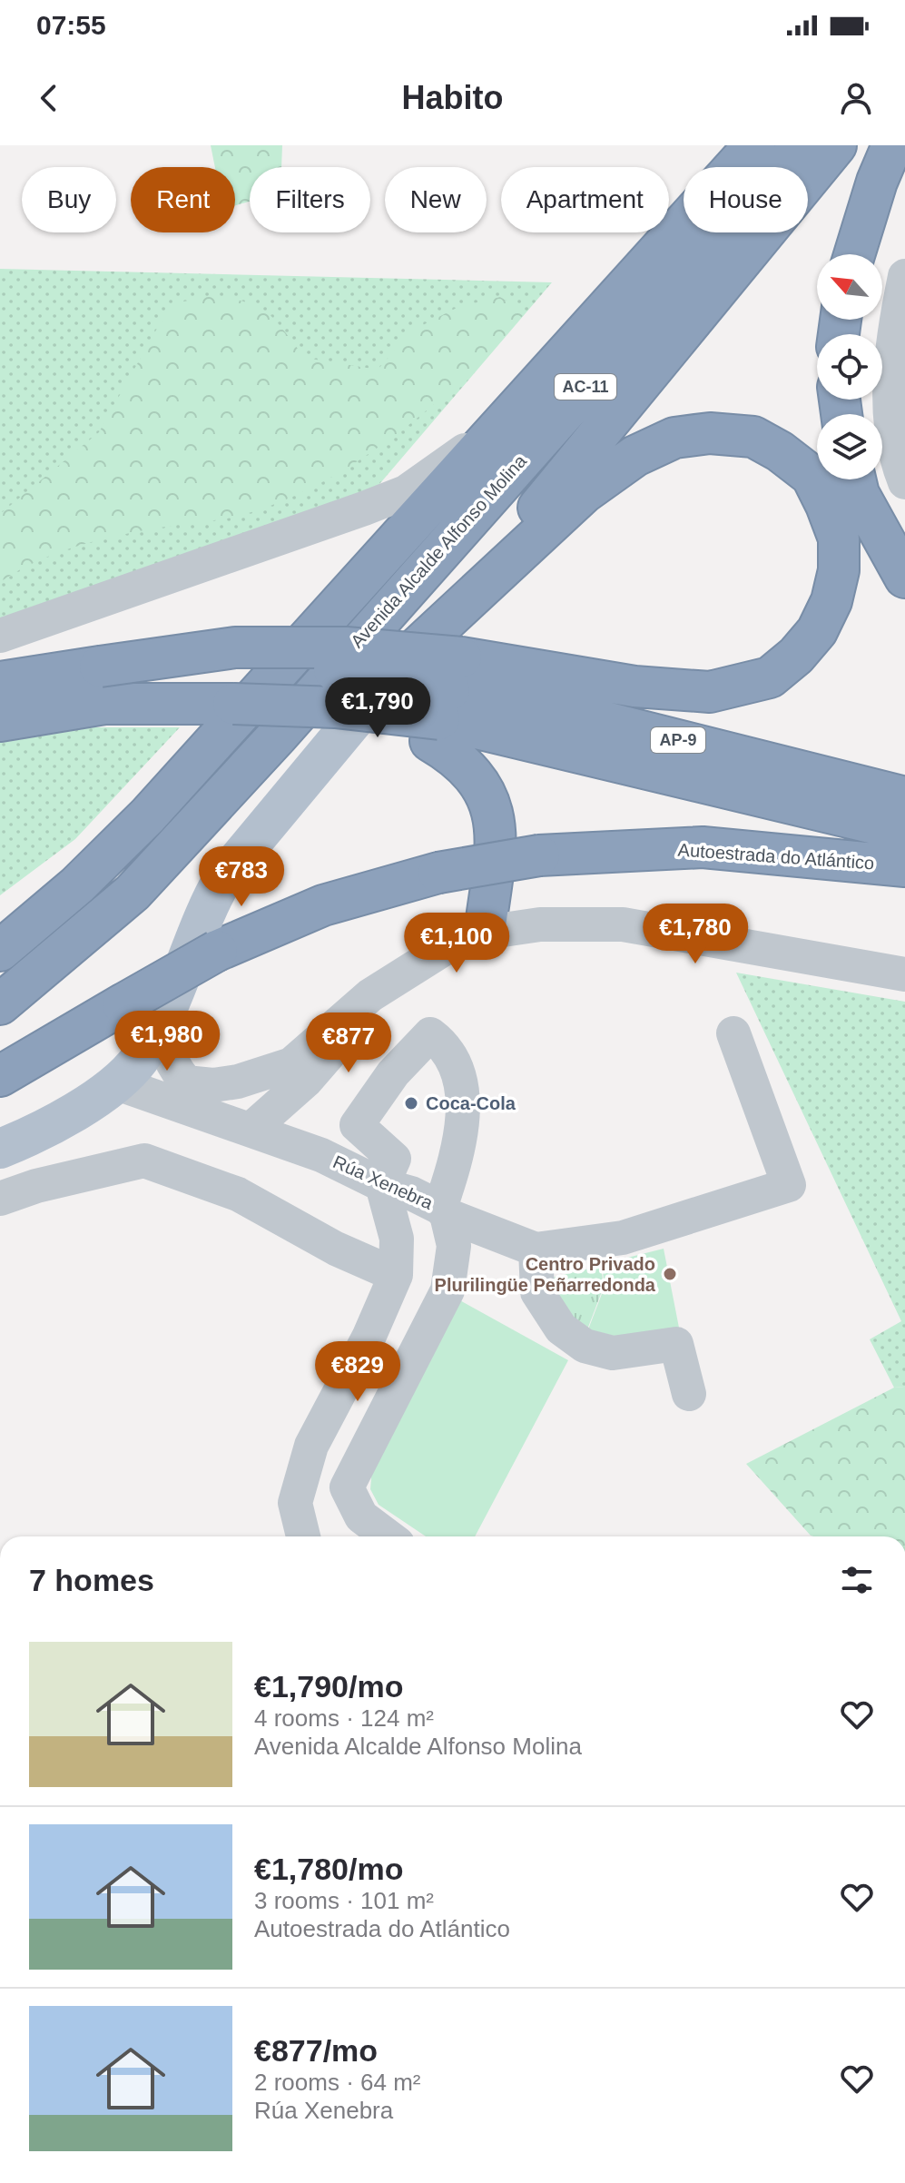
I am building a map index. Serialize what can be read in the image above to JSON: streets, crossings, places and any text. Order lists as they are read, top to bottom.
{
  "streets": {
    "highway": [
      "AC-11",
      "Avenida Alcalde Alfonso Molina",
      "AP-9",
      "Autoestrada do Atlántico"
    ],
    "street": ["Rúa Xenebra"]
  },
  "places": ["Coca-Cola", "Centro Privado Plurilingüe Peñarredonda"],
  "north": "top left",
  "page": {
    "status": "07:55",
    "header": "Habito",
    "chip": [
      "Buy",
      "Rent",
      "Filters",
      "New",
      "Apartment",
      "House"
    ],
    "price": [
      "€1,790",
      "€783",
      "€1,780",
      "€1,100",
      "€1,980",
      "€877",
      "€829"
    ],
    "heading": "7 homes",
    "list": [
      {
        "name": "€1,790/mo",
        "note": "4 rooms · 124 m² · Avenida Alcalde Alfonso Molina"
      },
      {
        "name": "€1,780/mo",
        "note": "3 rooms · 101 m² · Autoestrada do Atlántico"
      },
      {
        "name": "€877/mo",
        "note": "2 rooms · 64 m² · Rúa Xenebra"
      }
    ]
  }
}
